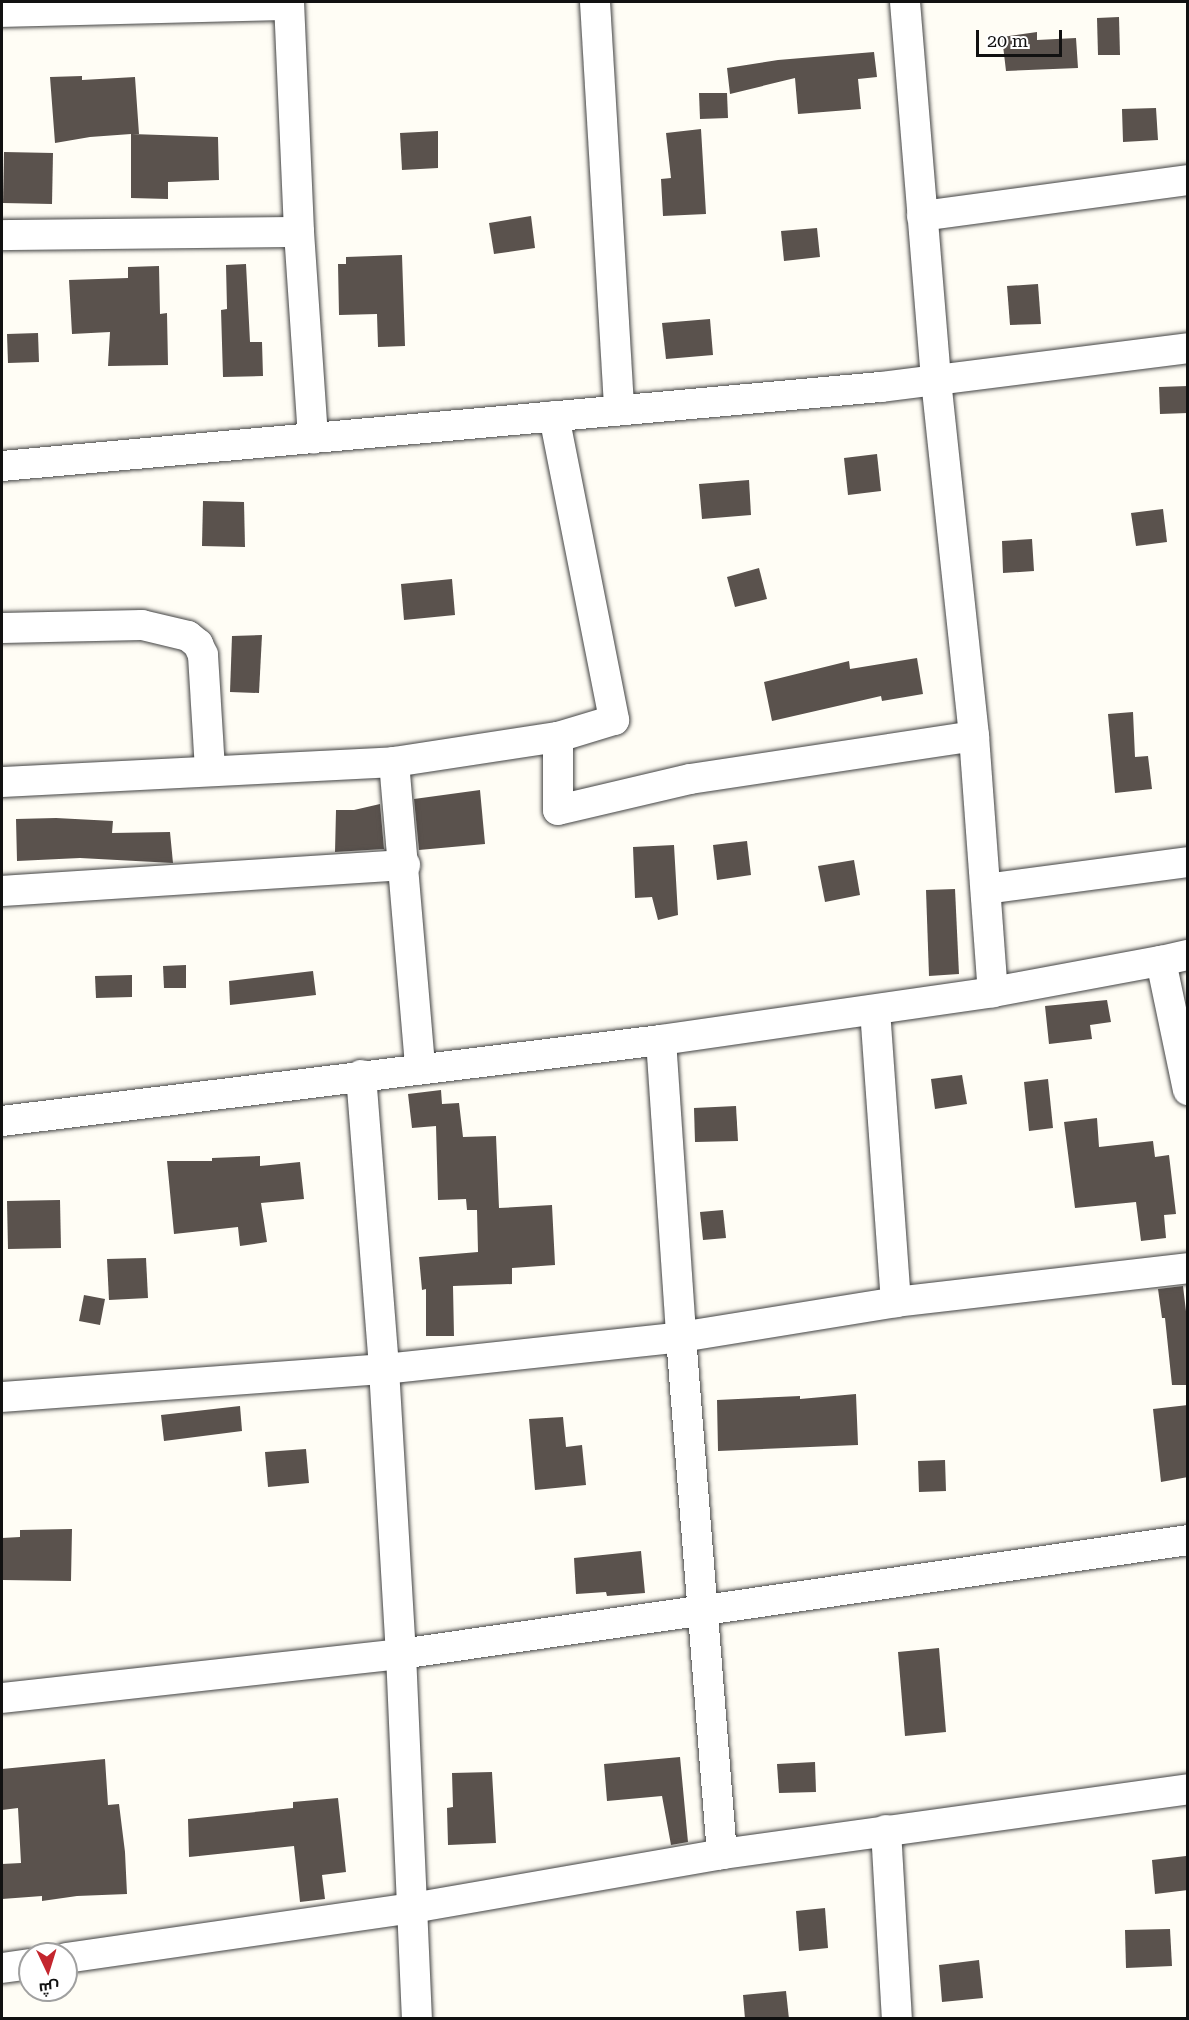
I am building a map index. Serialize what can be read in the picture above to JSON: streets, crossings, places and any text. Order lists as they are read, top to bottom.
{
  "scale_bar": "20 m",
  "north": "bottom"
}
